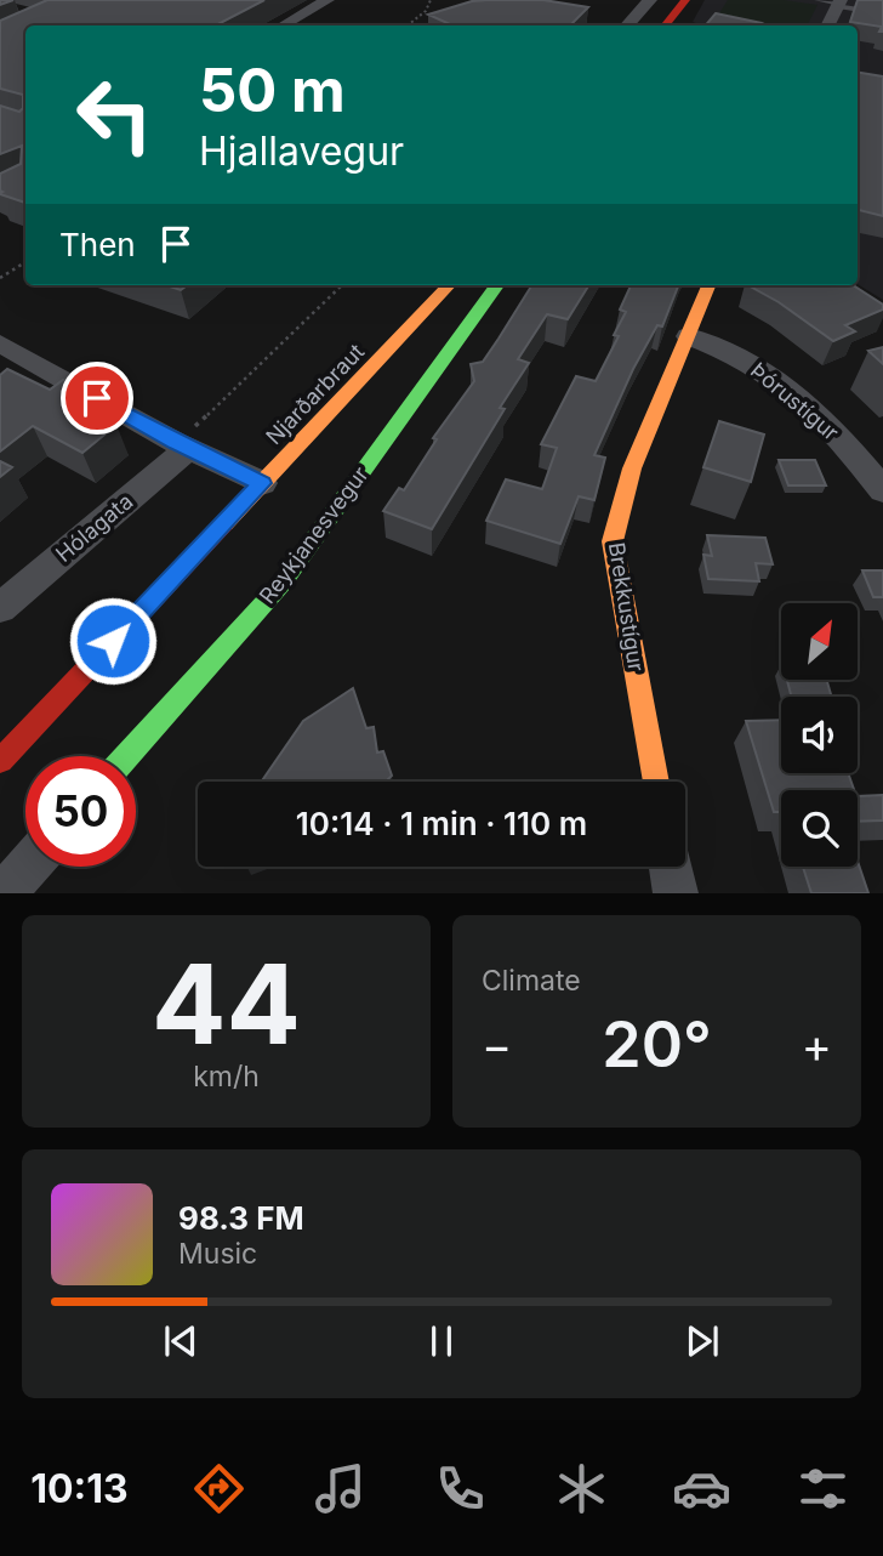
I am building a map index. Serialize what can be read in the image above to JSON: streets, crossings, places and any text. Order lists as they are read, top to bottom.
{
  "streets": {
    "street": [
      "Njarðarbraut",
      "Þórustígur",
      "Hólagata",
      "Reykjanesvegur",
      "Brekkustígur"
    ]
  },
  "crossings": [
    ["Þórustígur", "Brekkustígur"]
  ],
  "north": "top right",
  "page": {
    "turn": ["50 m", "Hjallavegur"],
    "then": "Then",
    "limit": "50",
    "trip": "10:14 · 1 min · 110 m",
    "tile": [
      ["44", "km/h"],
      "Climate"
    ],
    "heat": ["−", "20°", "+"],
    "song": ["98.3 FM", "Music"],
    "tabs": "10:13"
  }
}
